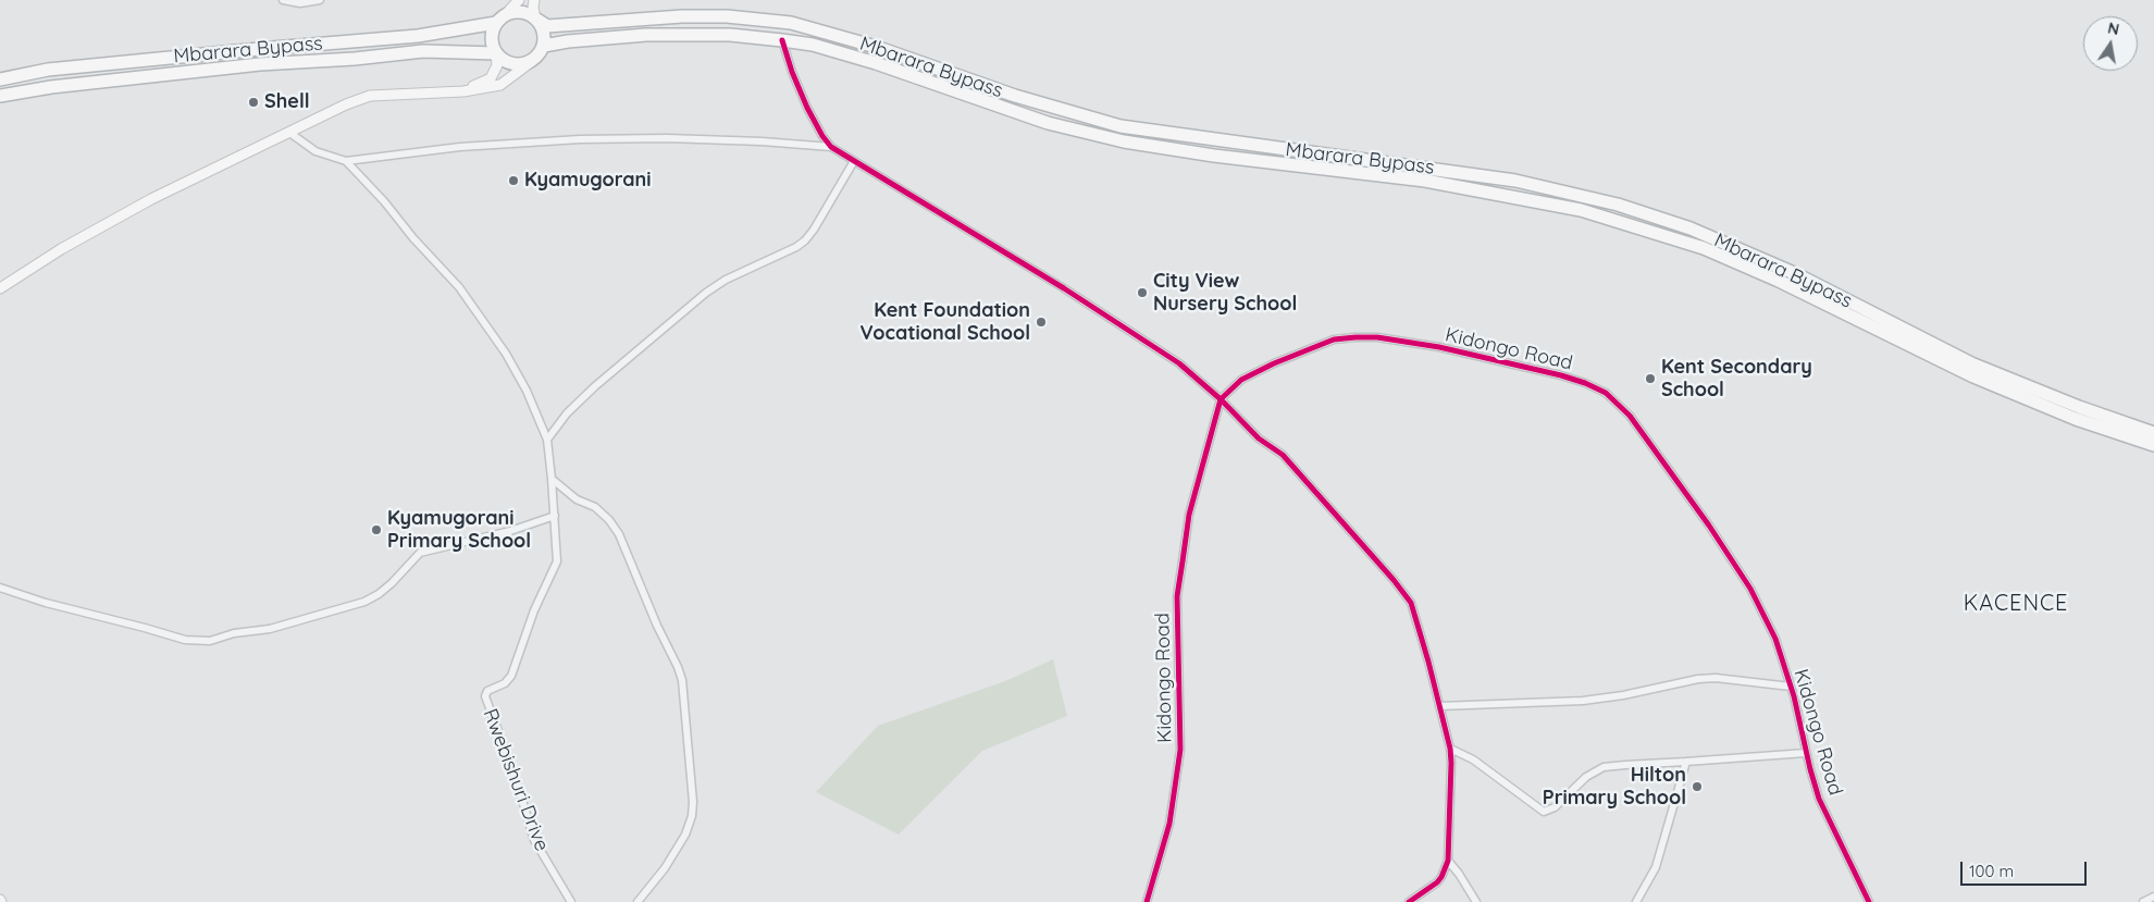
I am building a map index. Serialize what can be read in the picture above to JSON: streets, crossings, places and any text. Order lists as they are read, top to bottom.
{
  "streets": {
    "highway": ["Mbarara Bypass"],
    "street": ["Kidongo Road", "Rwebishuri Drive"]
  },
  "districts": ["KACENCE"],
  "places": [
    "Shell",
    "Kyamugorani",
    "City View Nursery School",
    "Kent Foundation Vocational School",
    "Kent Secondary School",
    "Kyamugorani Primary School",
    "Hilton Primary School"
  ],
  "scale_bar": "100 m",
  "north": "top"
}
